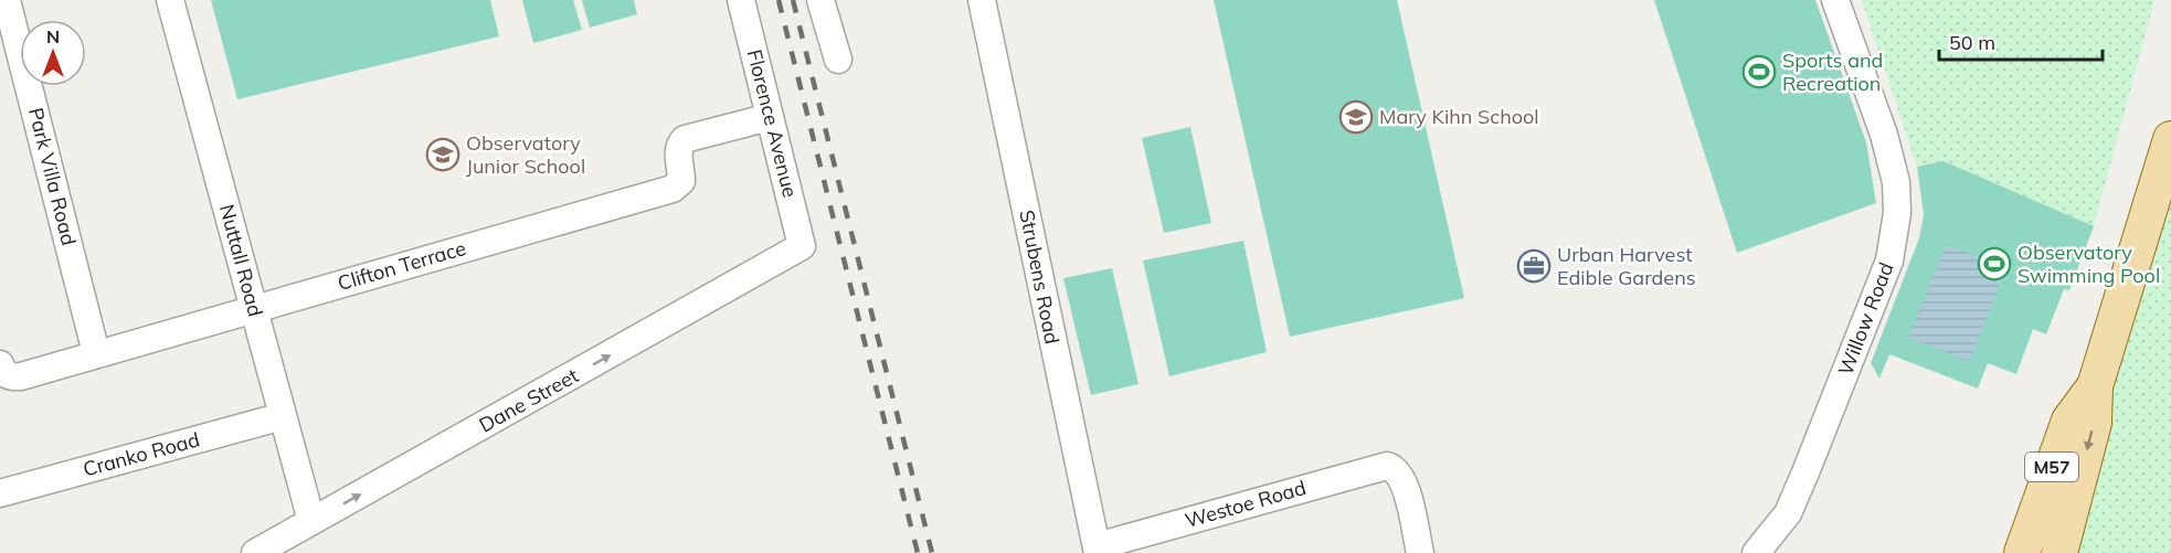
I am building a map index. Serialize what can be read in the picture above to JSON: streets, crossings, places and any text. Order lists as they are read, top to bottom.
{
  "streets": {
    "main road": ["M57"],
    "street": [
      "Florence Avenue",
      "Park Villa Road",
      "Nuttall Road",
      "Clifton Terrace",
      "Strubens Road",
      "Willow Road",
      "Dane Street",
      "Cranko Road",
      "Westoe Road"
    ]
  },
  "crossings": [
    ["Florence Avenue", "Clifton Terrace"],
    ["Florence Avenue", "Dane Street"],
    ["Park Villa Road", "Clifton Terrace"],
    ["Nuttall Road", "Clifton Terrace"],
    ["Nuttall Road", "Dane Street"],
    ["Nuttall Road", "Cranko Road"],
    ["Strubens Road", "Westoe Road"]
  ],
  "one_way": ["Dane Street"],
  "places": {
    "sports": ["Sports and Recreation", "Observatory Swimming Pool"],
    "school or university": ["Mary Kihn School", "Observatory Junior School"],
    "office": ["Urban Harvest Edible Gardens"]
  },
  "scale_bar": "50 m",
  "north": "top"
}
